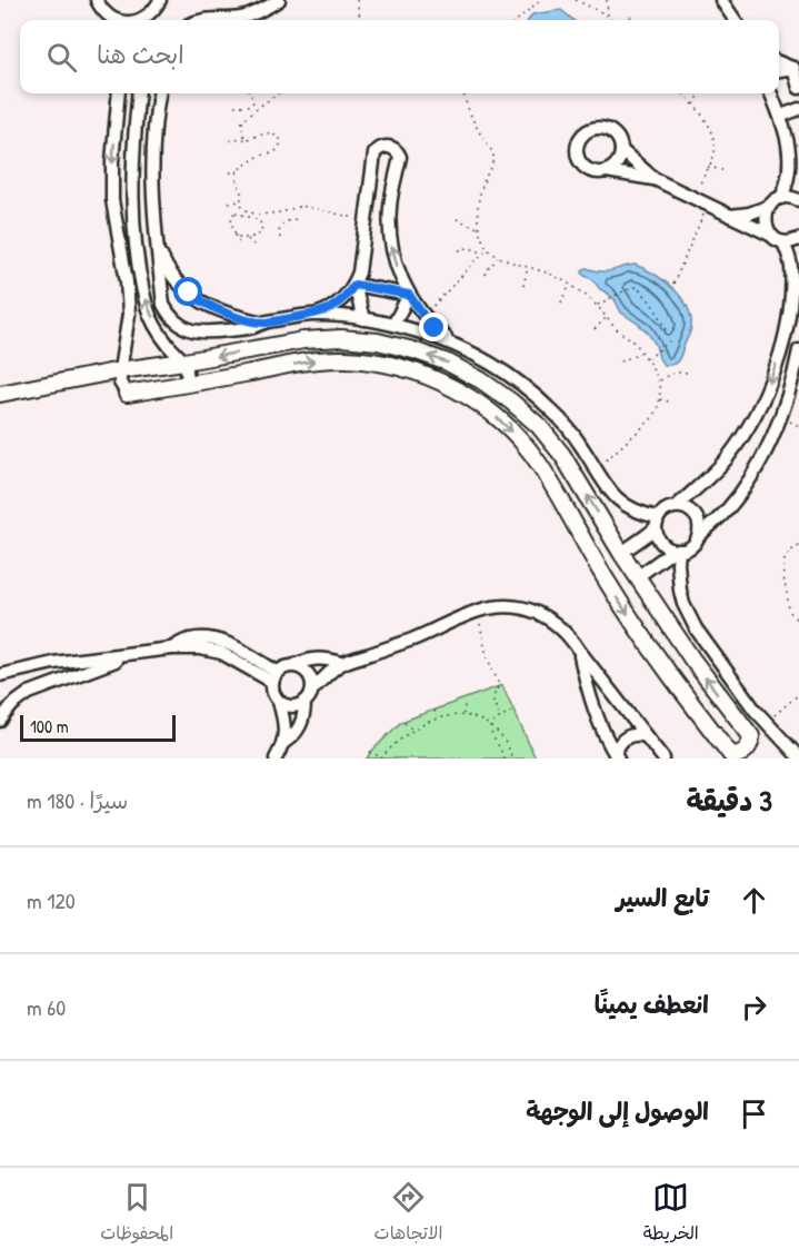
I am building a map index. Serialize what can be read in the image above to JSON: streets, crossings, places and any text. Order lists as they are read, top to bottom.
{
  "scale_bar": "100 m",
  "page": {
    "search": "ابحث هنا",
    "scale": "100 m",
    "heading": ["3 دقيقة", "سيرًا · 180 m"],
    "list": [
      ["تابع السير", "120 m"],
      ["انعطف يمينًا", "60 m"],
      "الوصول إلى الوجهة"
    ],
    "nav": ["الخريطة", "الاتجاهات", "المحفوظات"]
  }
}
